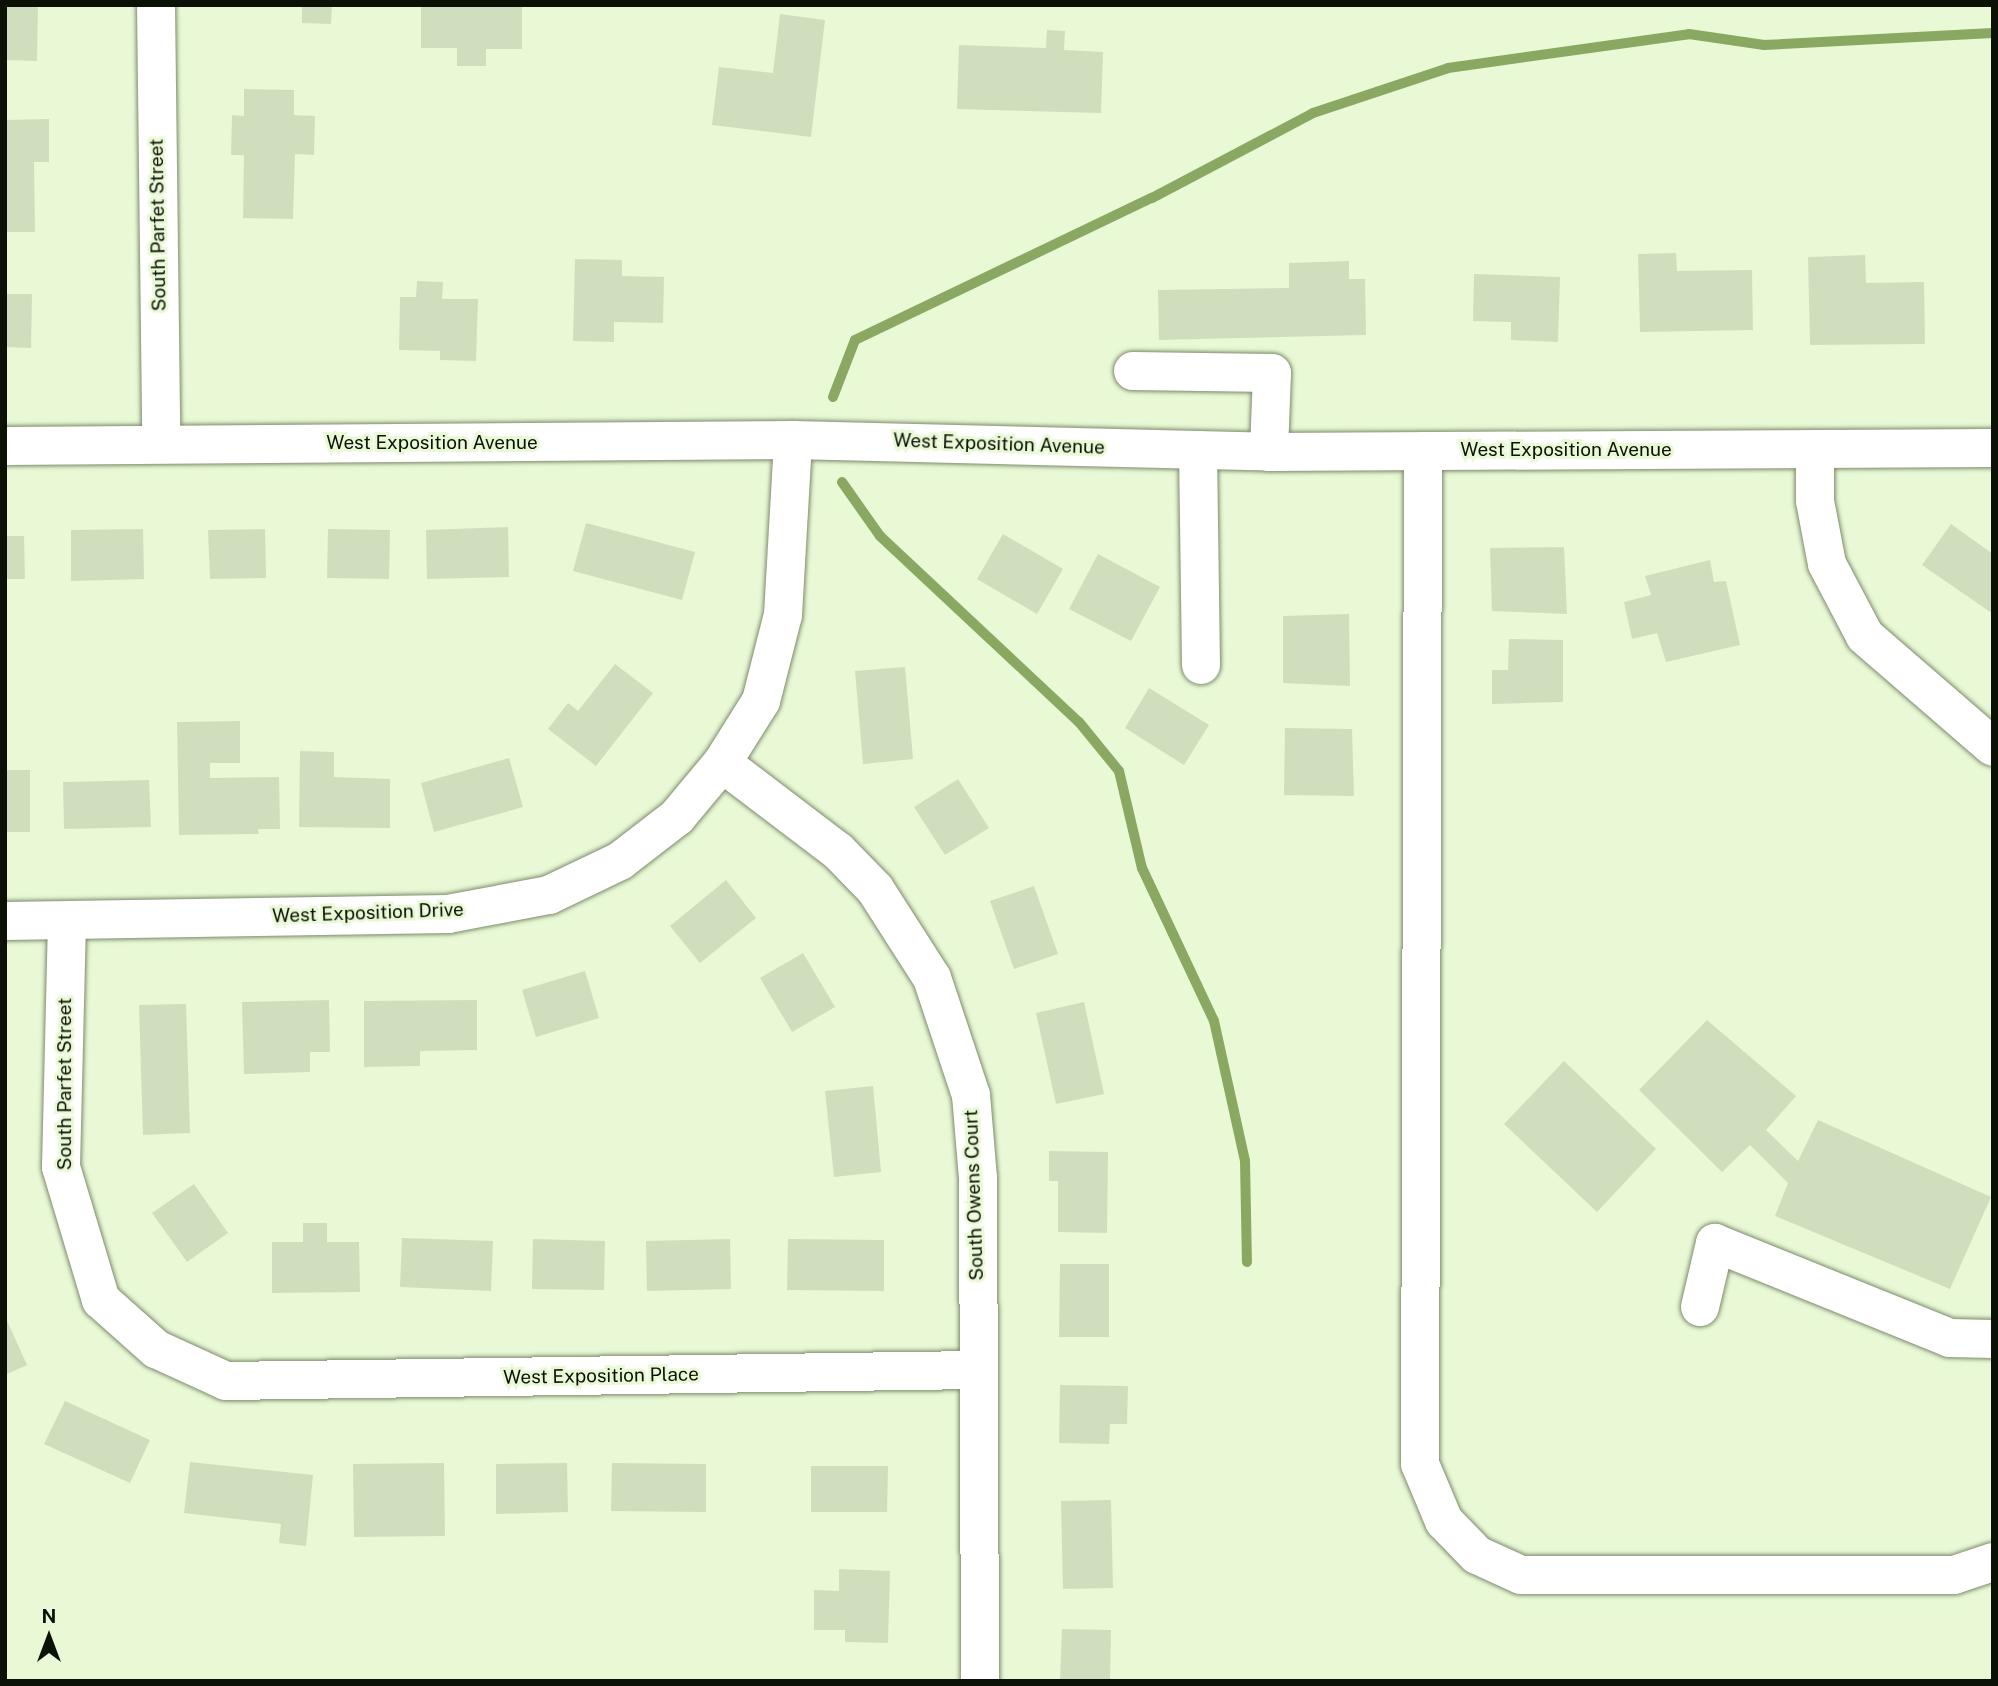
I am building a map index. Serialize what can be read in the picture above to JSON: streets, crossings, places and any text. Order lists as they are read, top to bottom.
{
  "streets": {
    "street": [
      "South Parfet Street",
      "West Exposition Avenue",
      "West Exposition Drive",
      "South Owens Court",
      "West Exposition Place"
    ]
  },
  "crossings": [
    ["South Parfet Street", "West Exposition Avenue"],
    ["South Parfet Street", "West Exposition Drive"],
    ["South Parfet Street", "West Exposition Place"],
    ["West Exposition Avenue", "West Exposition Drive"],
    ["West Exposition Drive", "South Owens Court"],
    ["South Owens Court", "West Exposition Place"]
  ],
  "north": "top"
}
